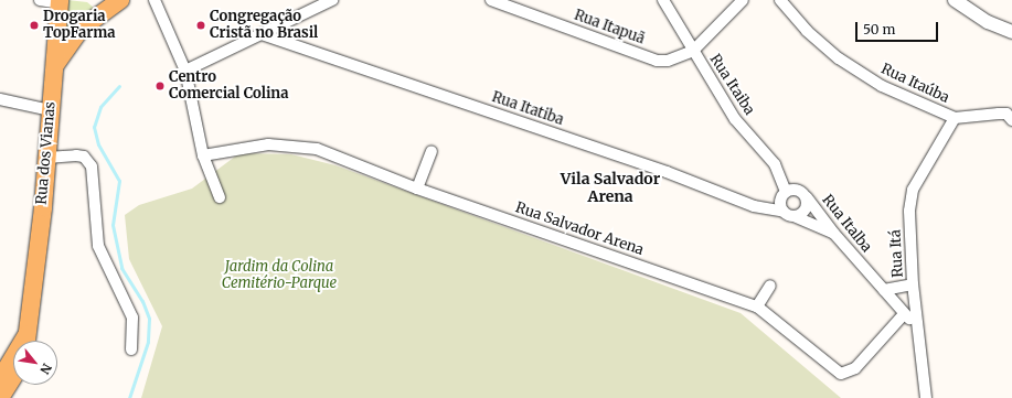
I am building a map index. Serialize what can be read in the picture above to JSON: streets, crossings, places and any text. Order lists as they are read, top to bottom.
{
  "streets": {
    "main road": ["Rua dos Vianas"],
    "street": [
      "Rua Itapuã",
      "Rua Itaúba",
      "Rua Itaiba",
      "Rua Itatiba",
      "Rua Italba",
      "Rua Salvador Arena",
      "Rua Itá"
    ]
  },
  "crossings": [
    ["Rua Itapuã", "Rua Itaiba"],
    ["Rua Itaúba", "Rua Itá"],
    ["Rua Itaiba", "Rua Italba"],
    ["Rua Itatiba", "Rua Italba"],
    ["Rua Italba", "Rua Salvador Arena"],
    ["Rua Italba", "Rua Itá"]
  ],
  "districts": ["Vila Salvador Arena"],
  "parks": ["Jardim da Colina Cemitério-Parque"],
  "places": ["Drogaria TopFarma", "Congregação Cristã no Brasil", "Centro Comercial Colina"],
  "scale_bar": "50 m",
  "north": "bottom right"
}
